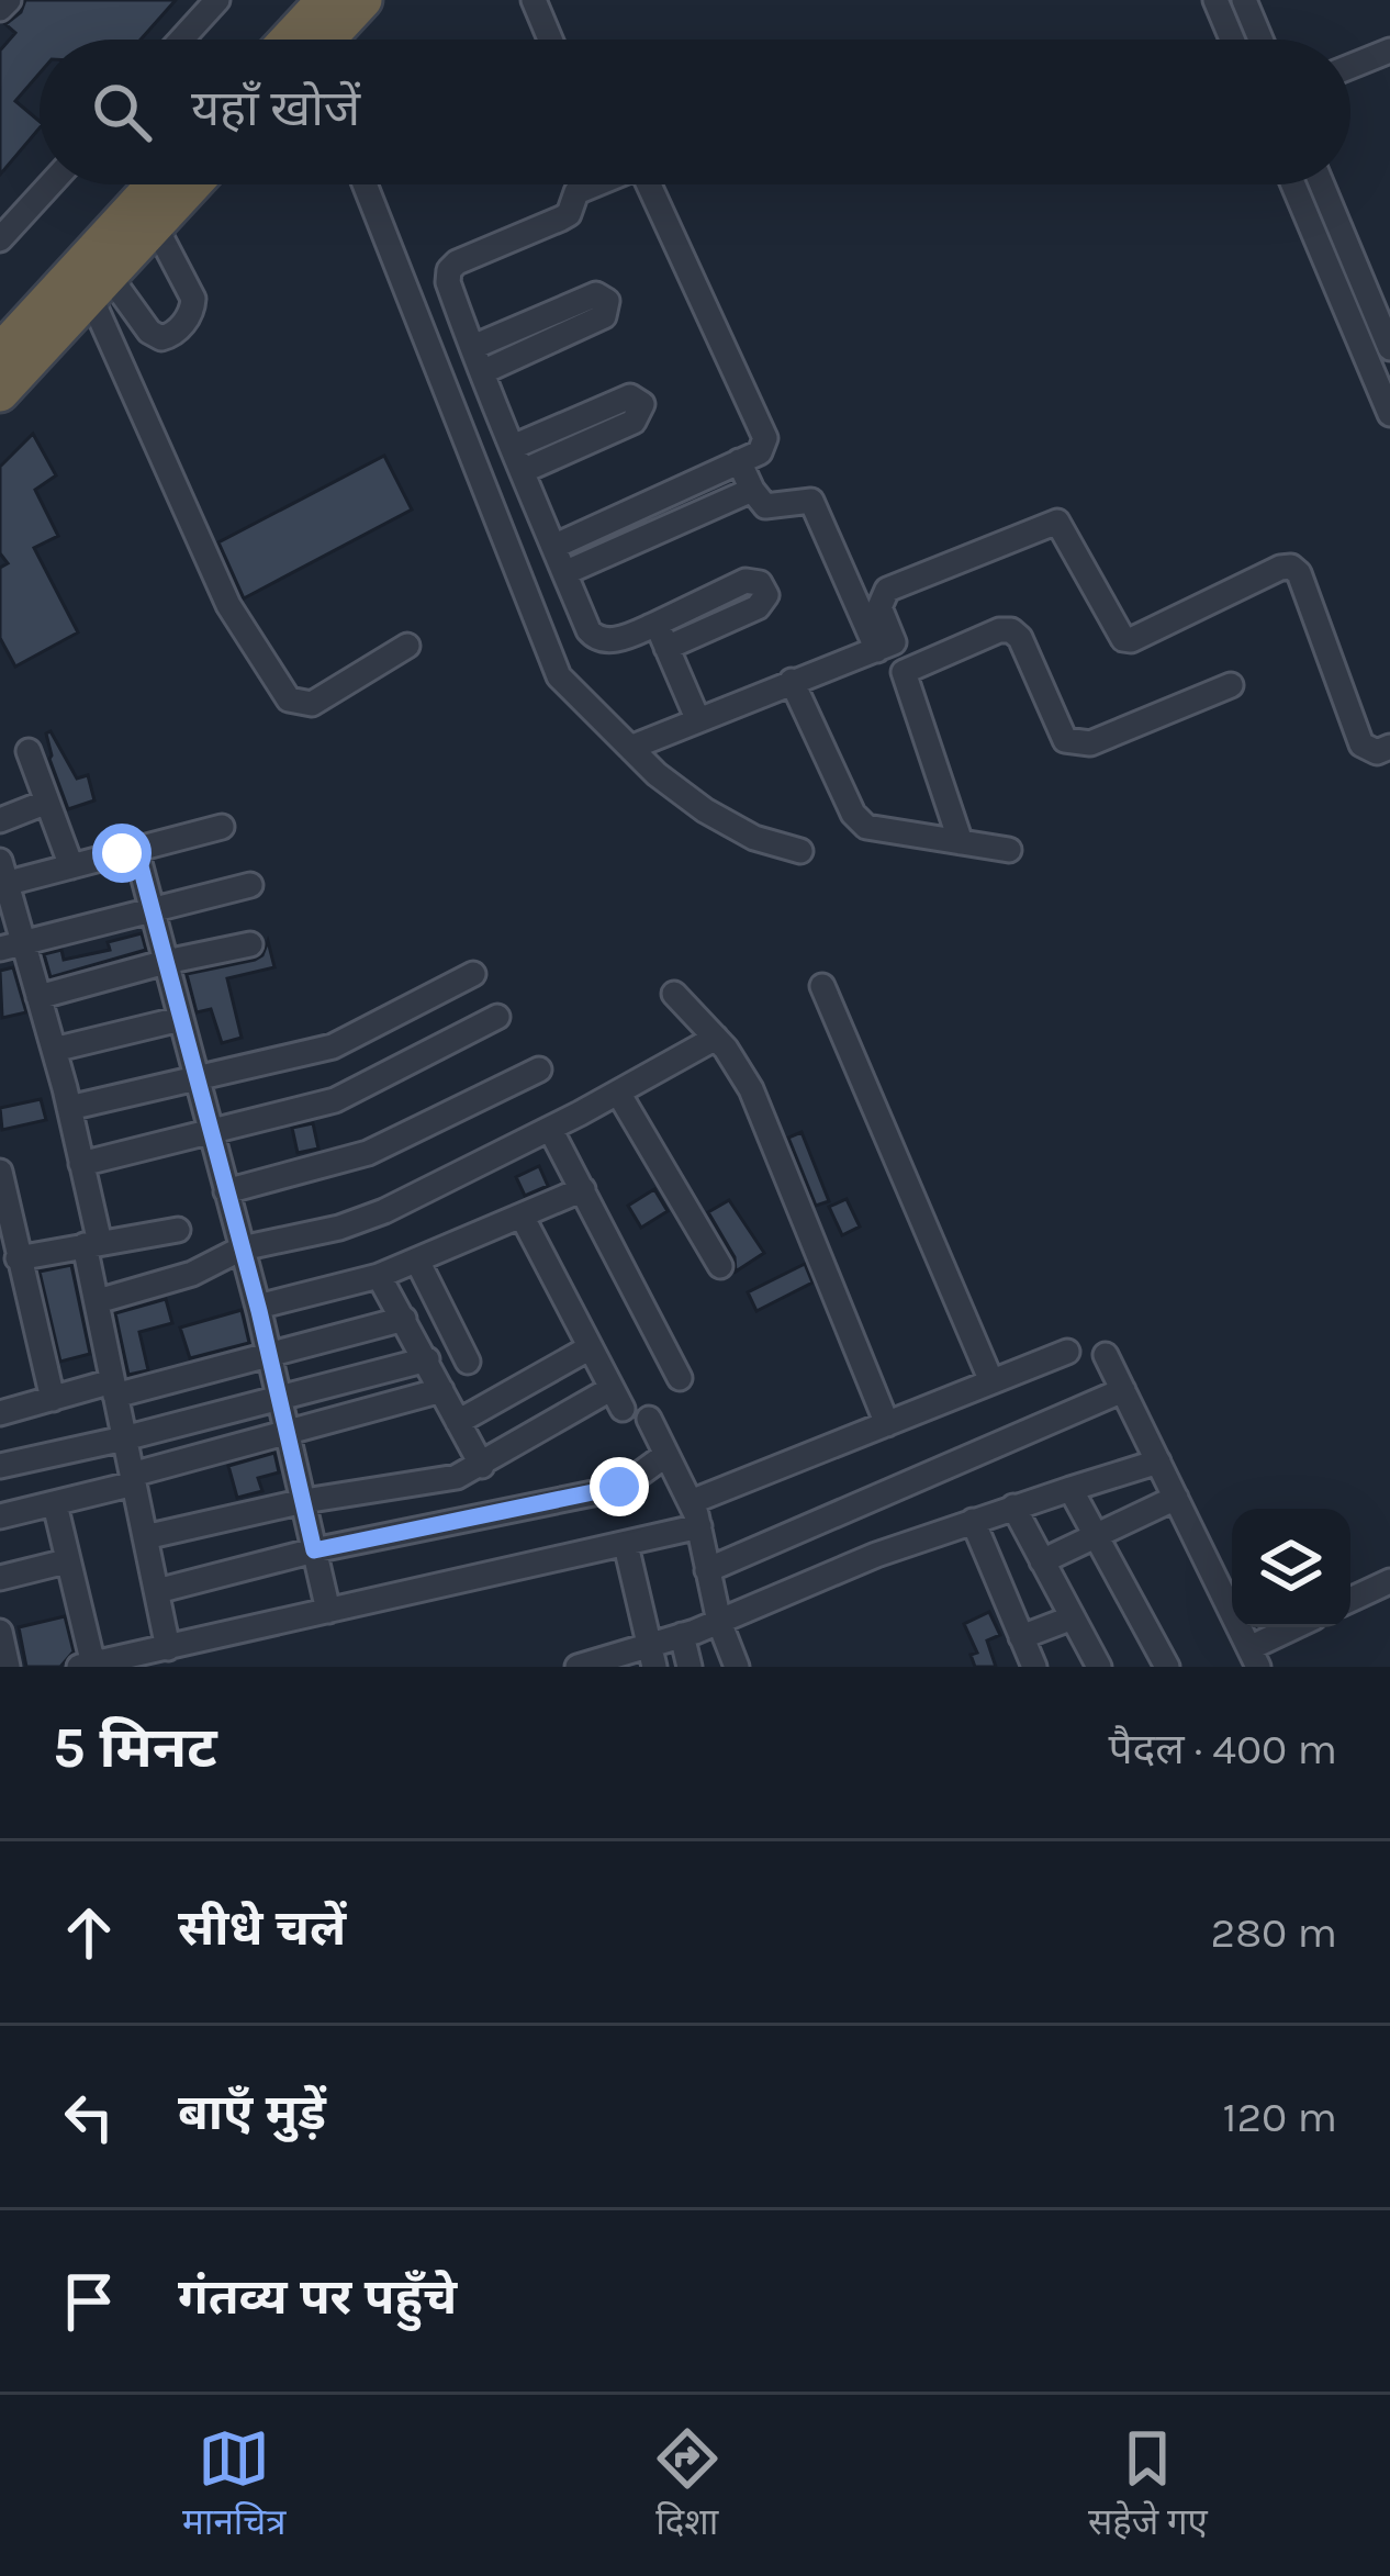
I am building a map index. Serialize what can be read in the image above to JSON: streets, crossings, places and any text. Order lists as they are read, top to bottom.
{
  "page": {
    "search": "यहाँ खोजें",
    "heading": ["5 मिनट", "पैदल · 400 m"],
    "list": [
      ["सीधे चलें", "280 m"],
      ["बाएँ मुड़ें", "120 m"],
      "गंतव्य पर पहुँचे"
    ],
    "nav": ["मानचित्र", "दिशा", "सहेजे गए"]
  }
}
